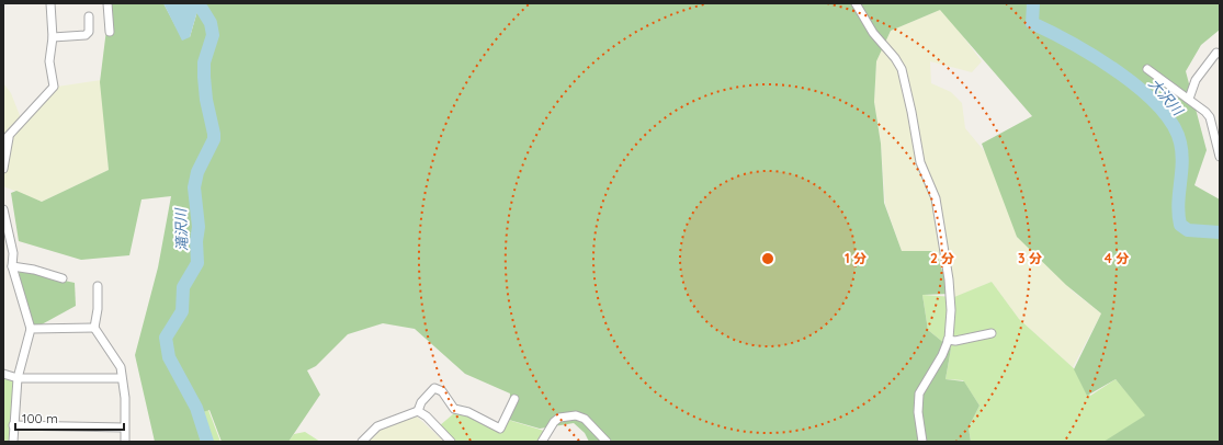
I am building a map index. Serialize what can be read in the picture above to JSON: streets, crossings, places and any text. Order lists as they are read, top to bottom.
{
  "water": ["大沢川", "滝沢川"],
  "scale_bar": "100 m",
  "rings": [
    "1 分",
    "2 分",
    "3 分",
    "4 分"
  ]
}
